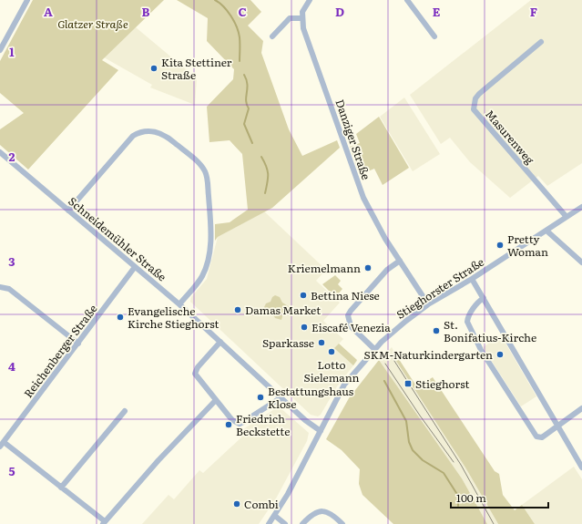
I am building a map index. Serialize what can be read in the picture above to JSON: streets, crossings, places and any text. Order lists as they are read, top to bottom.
{
  "streets": {
    "street": [
      "Masurenweg",
      "Danziger Straße",
      "Schneidemühler Straße",
      "Stieghorster Straße",
      "Reichenberger Straße"
    ]
  },
  "crossings": [
    ["Masurenweg", "Stieghorster Straße"],
    ["Danziger Straße", "Stieghorster Straße"],
    ["Schneidemühler Straße", "Stieghorster Straße"],
    ["Schneidemühler Straße", "Reichenberger Straße"]
  ],
  "parks": ["Glatzer Straße"],
  "places": {
    "other": [
      "Kita Stettiner Straße",
      "Pretty Woman",
      "Kriemelmann",
      "Bettina Niese",
      "Damas Market",
      "Evangelische Kirche Stieghorst",
      "Eiscafé Venezia",
      "St. Bonifatius-Kirche",
      "Sparkasse",
      "Lotto Sielemann",
      "SKM-Naturkindergarten",
      "Bestattungshaus Klose",
      "Friedrich Beckstette",
      "Combi"
    ],
    "transit": ["Stieghorst"]
  },
  "scale_bar": "100 m",
  "grid": {
    "columns": [
      "A",
      "B",
      "C",
      "D",
      "E",
      "F"
    ],
    "rows": [
      "1",
      "2",
      "3",
      "4",
      "5"
    ]
  }
}
